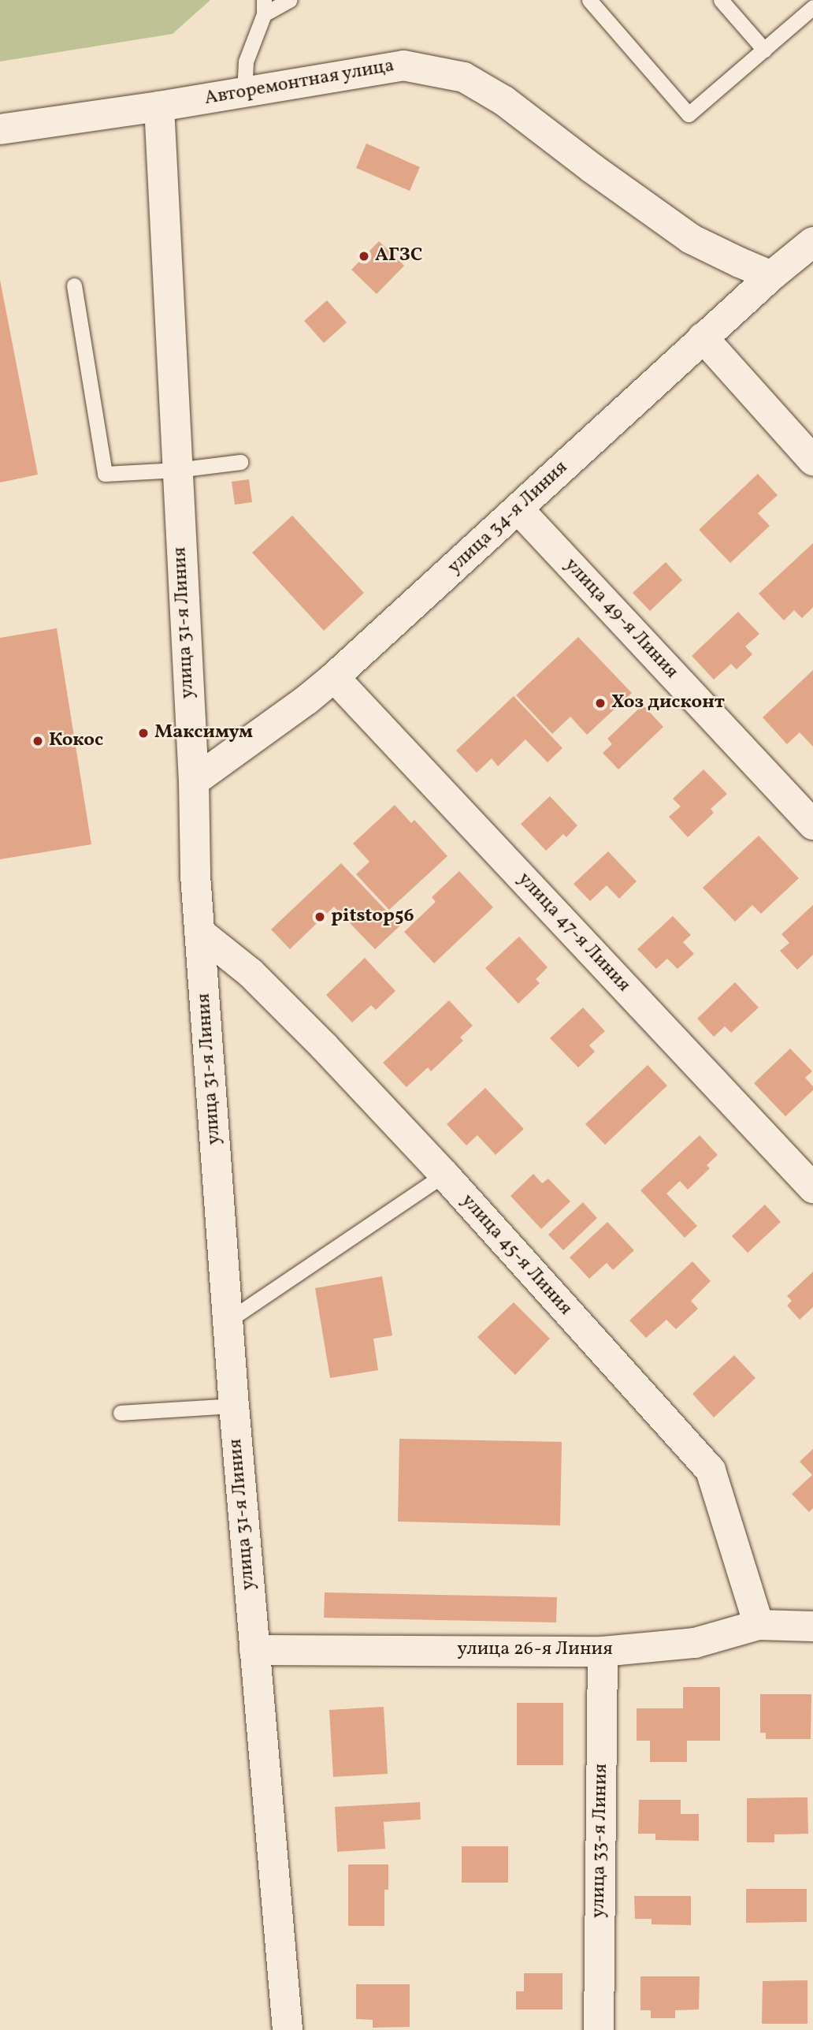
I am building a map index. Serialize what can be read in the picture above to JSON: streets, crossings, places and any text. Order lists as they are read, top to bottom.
{
  "streets": {
    "street": [
      "Авторемонтная улица",
      "улица 34-я Линия",
      "улица 49-я Линия",
      "улица 31-я Линия",
      "улица 47-я Линия",
      "улица 45-я Линия",
      "улица 26-я Линия",
      "улица 33-я Линия"
    ]
  },
  "crossings": [
    ["Авторемонтная улица", "улица 34-я Линия"],
    ["Авторемонтная улица", "улица 31-я Линия"],
    ["улица 34-я Линия", "улица 49-я Линия"],
    ["улица 34-я Линия", "улица 31-я Линия"],
    ["улица 34-я Линия", "улица 47-я Линия"],
    ["улица 31-я Линия", "улица 45-я Линия"],
    ["улица 31-я Линия", "улица 26-я Линия"],
    ["улица 45-я Линия", "улица 26-я Линия"],
    ["улица 26-я Линия", "улица 33-я Линия"]
  ],
  "places": [
    "АГЗС",
    "Хоз дисконт",
    "Максимум",
    "Кокос",
    "pitstop56"
  ]
}
